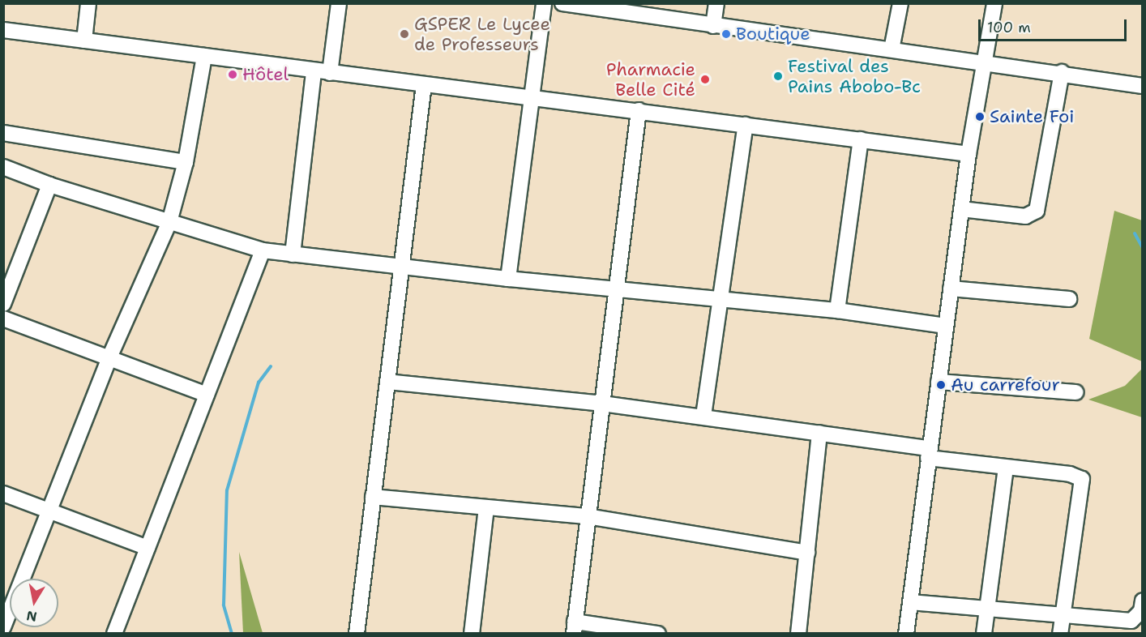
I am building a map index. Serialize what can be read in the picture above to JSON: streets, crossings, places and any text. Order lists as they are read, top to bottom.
{
  "places": [
    "GSPER Le Lycee de Professeurs",
    "Boutique",
    "Hôtel",
    "Festival des Pains Abobo-Bc",
    "Pharmacie Belle Cité",
    "Sainte Foi",
    "Au carrefour"
  ],
  "scale_bar": "100 m",
  "north": "bottom"
}
